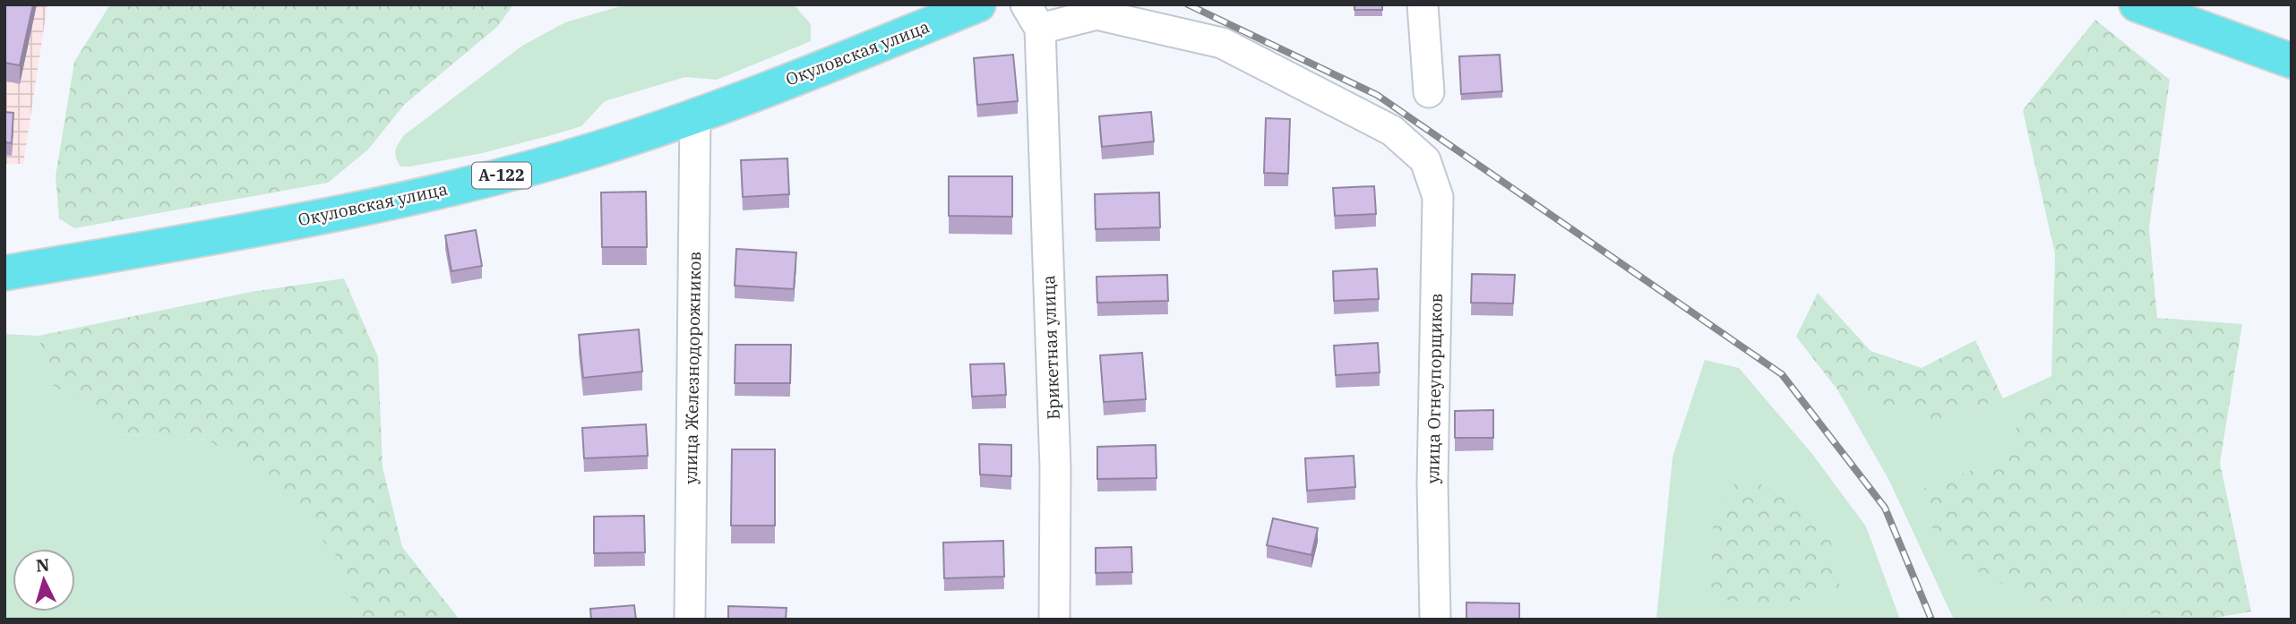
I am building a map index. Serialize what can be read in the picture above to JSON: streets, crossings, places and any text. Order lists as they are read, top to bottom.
{
  "streets": {
    "main road": ["Окуловская улица", "А-122"],
    "street": ["Брикетная улица", "улица Железнодорожников", "улица Огнеупорщиков"]
  },
  "crossings": [
    ["Окуловская улица", "улица Железнодорожников"],
    ["Брикетная улица", "улица Огнеупорщиков"]
  ],
  "north": "top"
}
